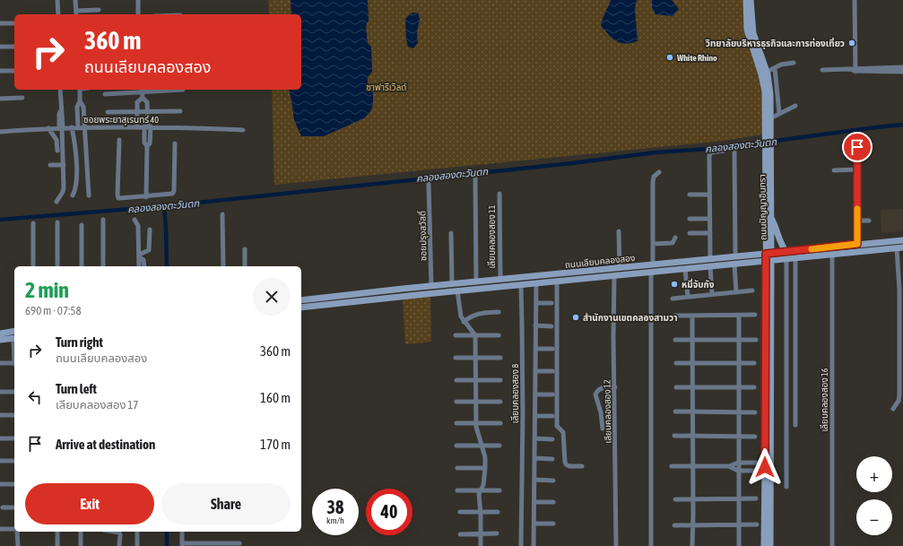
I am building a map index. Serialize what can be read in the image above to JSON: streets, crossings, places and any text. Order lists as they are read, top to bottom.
{
  "streets": {
    "main road": ["ถนนปัญญาอินทรา", "ถนนเลียบคลองสอง"],
    "street": [
      "ซอยพระยาสุเรนทร์ 40",
      "ซอยปรุงสวัสดิ์",
      "เลียบคลองสอง 11",
      "เลียบคลองสอง 8",
      "เลียบคลองสอง 16",
      "เลียบคลองสอง 12"
    ]
  },
  "crossings": [
    ["ถนนปัญญาอินทรา", "ถนนเลียบคลองสอง"],
    ["ซอยปรุงสวัสดิ์", "ถนนเลียบคลองสอง"],
    ["เลียบคลองสอง 11", "ถนนเลียบคลองสอง"],
    ["ถนนเลียบคลองสอง", "เลียบคลองสอง 8"],
    ["ถนนเลียบคลองสอง", "เลียบคลองสอง 16"],
    ["ถนนเลียบคลองสอง", "เลียบคลองสอง 12"]
  ],
  "water": ["คลองสองตะวันตก"],
  "parks": ["ซาฟารีเวิลด์"],
  "places": [
    "วิทยาลัยบริหารธุรกิจและการท่องเที่ยว",
    "White Rhino",
    "หมี่จับกัง",
    "สำนักงานเขตคลองสามวา"
  ],
  "page": {
    "turn": ["360 m", "ถนนเลียบคลองสอง"],
    "heading": ["2 min", "690 m · 07:58"],
    "list": [
      {
        "name": "Turn right",
        "note": "ถนนเลียบคลองสอง",
        "value": "360 m"
      },
      {
        "name": "Turn left",
        "note": "เลียบคลองสอง 17",
        "value": "160 m"
      },
      {
        "name": "Arrive at destination",
        "value": "170 m"
      }
    ],
    "map_buttons": ["+", "−"],
    "buttons": ["Exit", "Share"],
    "speed": "38 km/h",
    "limit": "40"
  }
}
